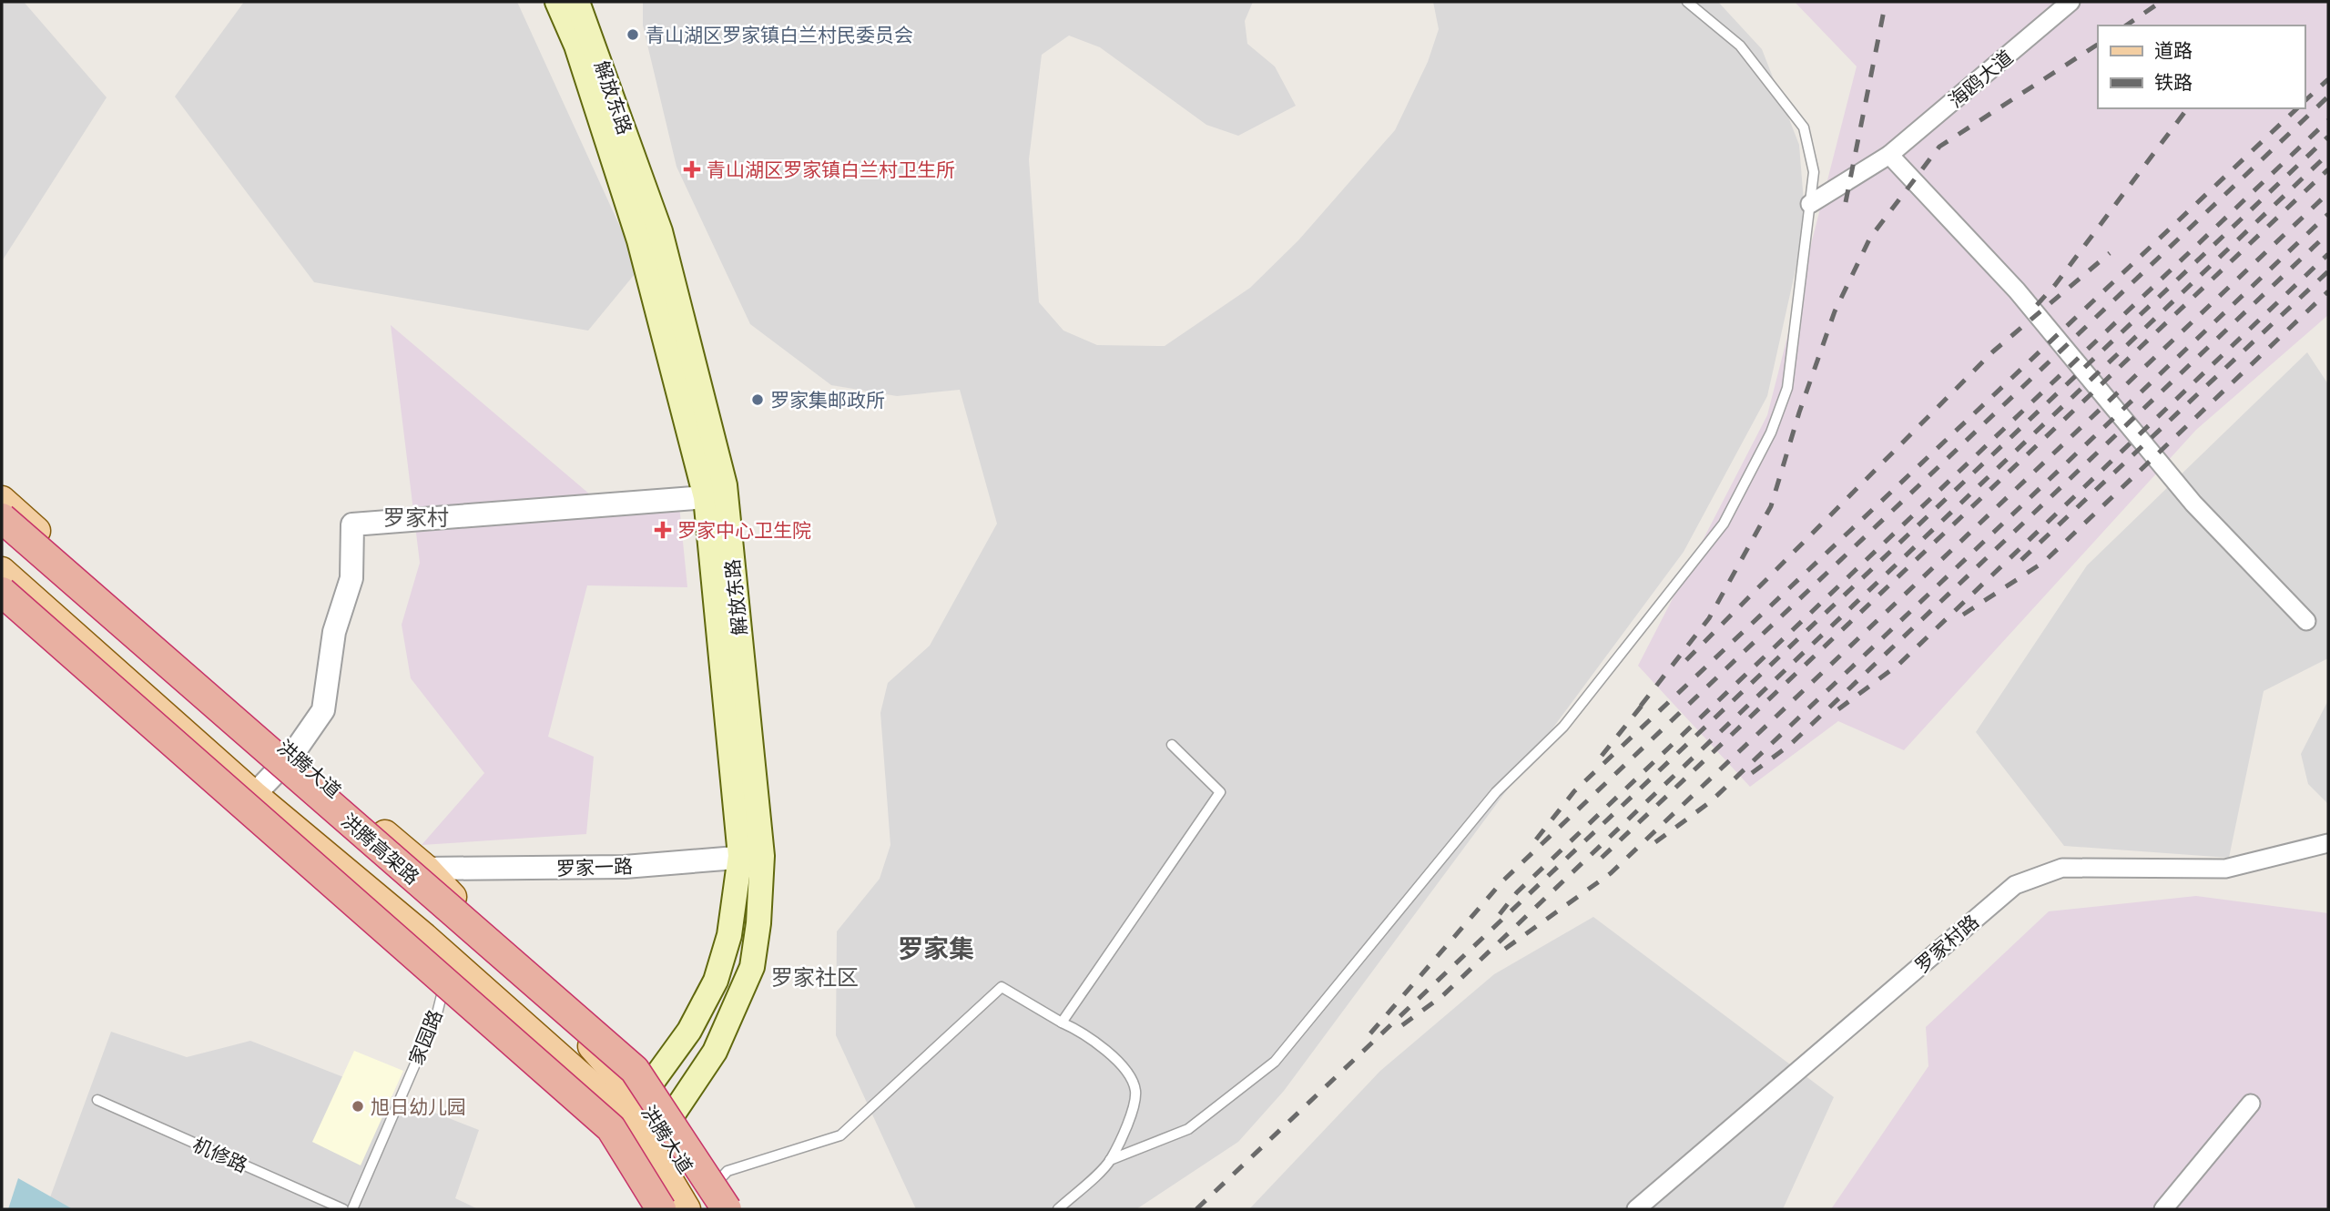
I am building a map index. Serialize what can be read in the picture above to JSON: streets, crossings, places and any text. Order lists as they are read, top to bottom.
{
  "streets": {
    "highway": ["洪腾高架路"],
    "main road": ["解放东路", "洪腾大道"],
    "street": ["海鸥大道", "罗家一路", "罗家村路"],
    "lane": ["家园路", "机修路"]
  },
  "crossings": [
    ["解放东路", "洪腾大道"],
    ["解放东路", "罗家一路"],
    ["洪腾大道", "洪腾高架路"],
    ["洪腾大道", "罗家一路"],
    ["洪腾大道", "家园路"]
  ],
  "districts": ["罗家村", "罗家集", "罗家社区"],
  "places": {
    "other": ["青山湖区罗家镇白兰村民委员会", "罗家集邮政所", "旭日幼儿园"],
    "health": ["青山湖区罗家镇白兰村卫生所", "罗家中心卫生院"]
  },
  "legend": ["道路", "铁路"]
}
